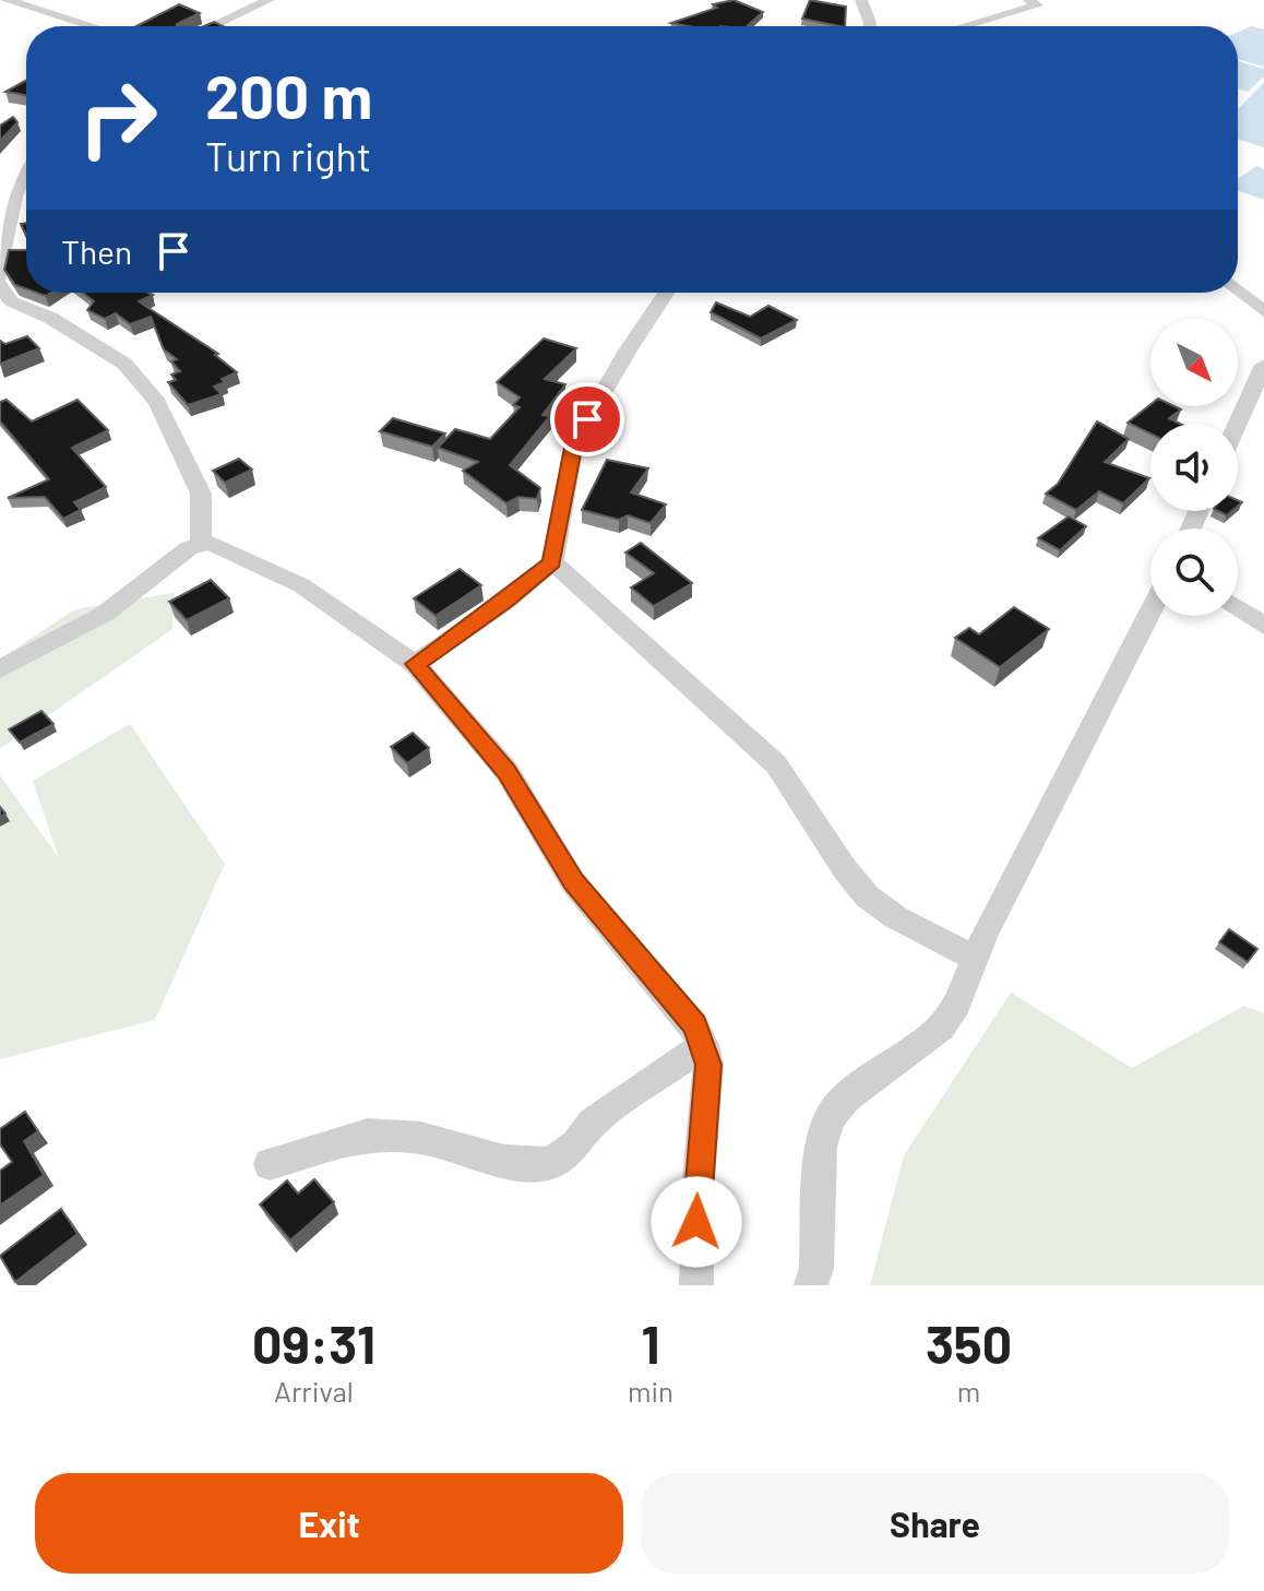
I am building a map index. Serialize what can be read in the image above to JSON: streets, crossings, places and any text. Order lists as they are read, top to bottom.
{
  "north": "bottom right",
  "page": {
    "turn": ["200 m", "Turn right"],
    "then": "Then",
    "eta": [
      "09:31",
      "Arrival",
      "1",
      "min",
      "350",
      "m"
    ],
    "buttons": ["Exit", "Share"]
  }
}
